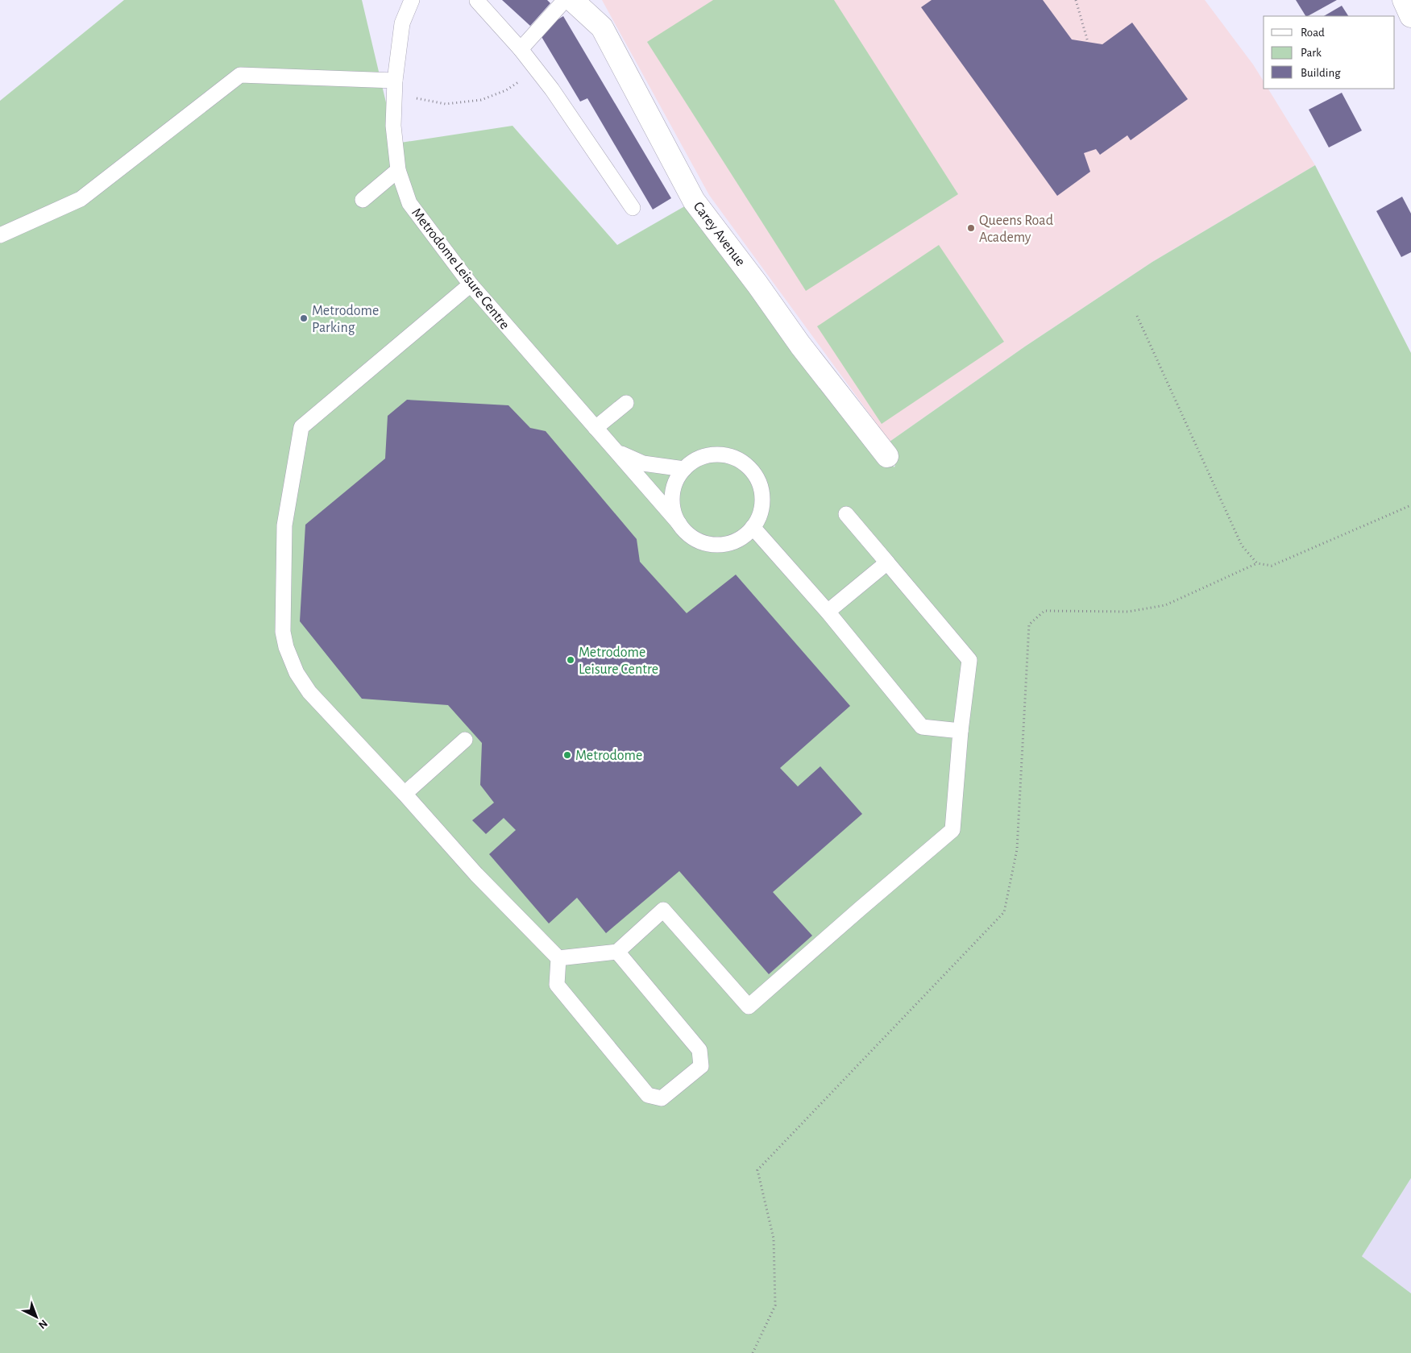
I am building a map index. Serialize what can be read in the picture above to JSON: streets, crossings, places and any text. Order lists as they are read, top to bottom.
{
  "streets": {
    "main road": ["Carey Avenue"],
    "lane": ["Metrodome Leisure Centre"]
  },
  "places": [
    "Queens Road Academy",
    "Metrodome Parking",
    "Metrodome Leisure Centre",
    "Metrodome"
  ],
  "legend": ["Road", "Park", "Building"],
  "north": "bottom right"
}
